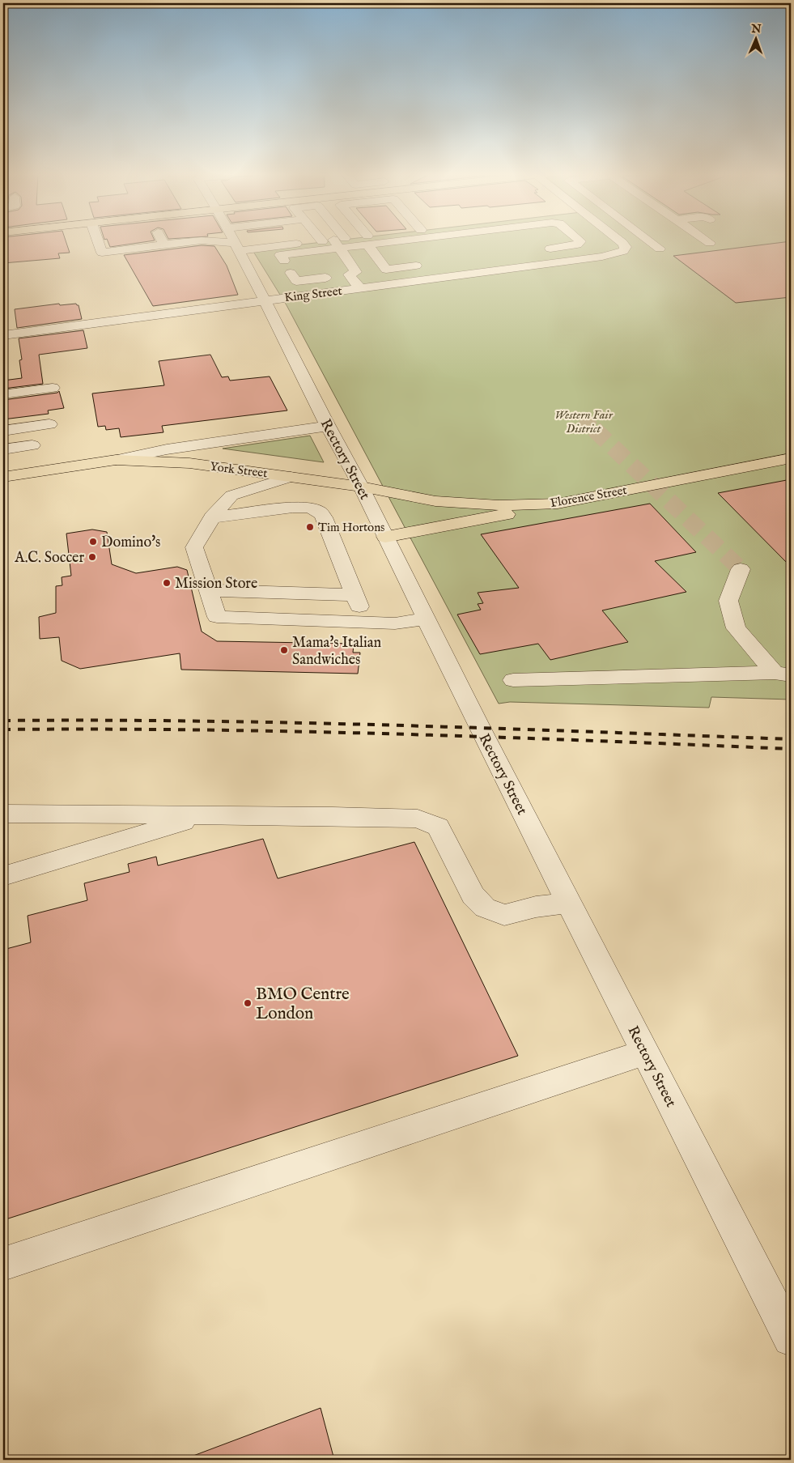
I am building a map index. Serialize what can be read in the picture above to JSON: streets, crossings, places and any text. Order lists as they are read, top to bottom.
{
  "streets": {
    "main road": ["York Street", "Florence Street"],
    "street": ["King Street", "Rectory Street"]
  },
  "crossings": [
    ["King Street", "Rectory Street"],
    ["Rectory Street", "York Street"],
    ["Rectory Street", "Florence Street"],
    ["York Street", "Florence Street"]
  ],
  "parks": ["Western Fair District"],
  "places": [
    "Tim Hortons",
    "Domino's",
    "A.C. Soccer",
    "Mission Store",
    "Mama's Italian Sandwiches",
    "BMO Centre London"
  ],
  "north": "top"
}
